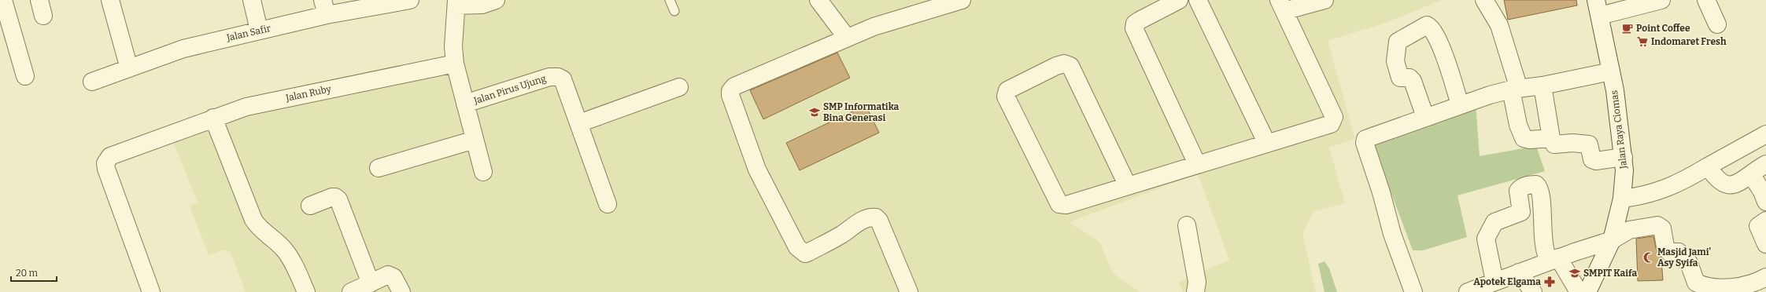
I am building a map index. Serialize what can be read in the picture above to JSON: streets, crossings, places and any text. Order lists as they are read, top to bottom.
{
  "streets": {
    "street": [
      "Jalan Safir",
      "Jalan Pirus Ujung",
      "Jalan Ruby",
      "Jalan Raya Ciomas"
    ]
  },
  "places": {
    "cafe": ["Point Coffee"],
    "supermarket": ["Indomaret Fresh"],
    "school or university": ["SMP Informatika Bina Generasi", "SMPIT Kaifa"],
    "mosque": ["Masjid Jami' Asy Syifa"],
    "pharmacy": ["Apotek Elgama"]
  },
  "scale_bar": "20 m"
}
